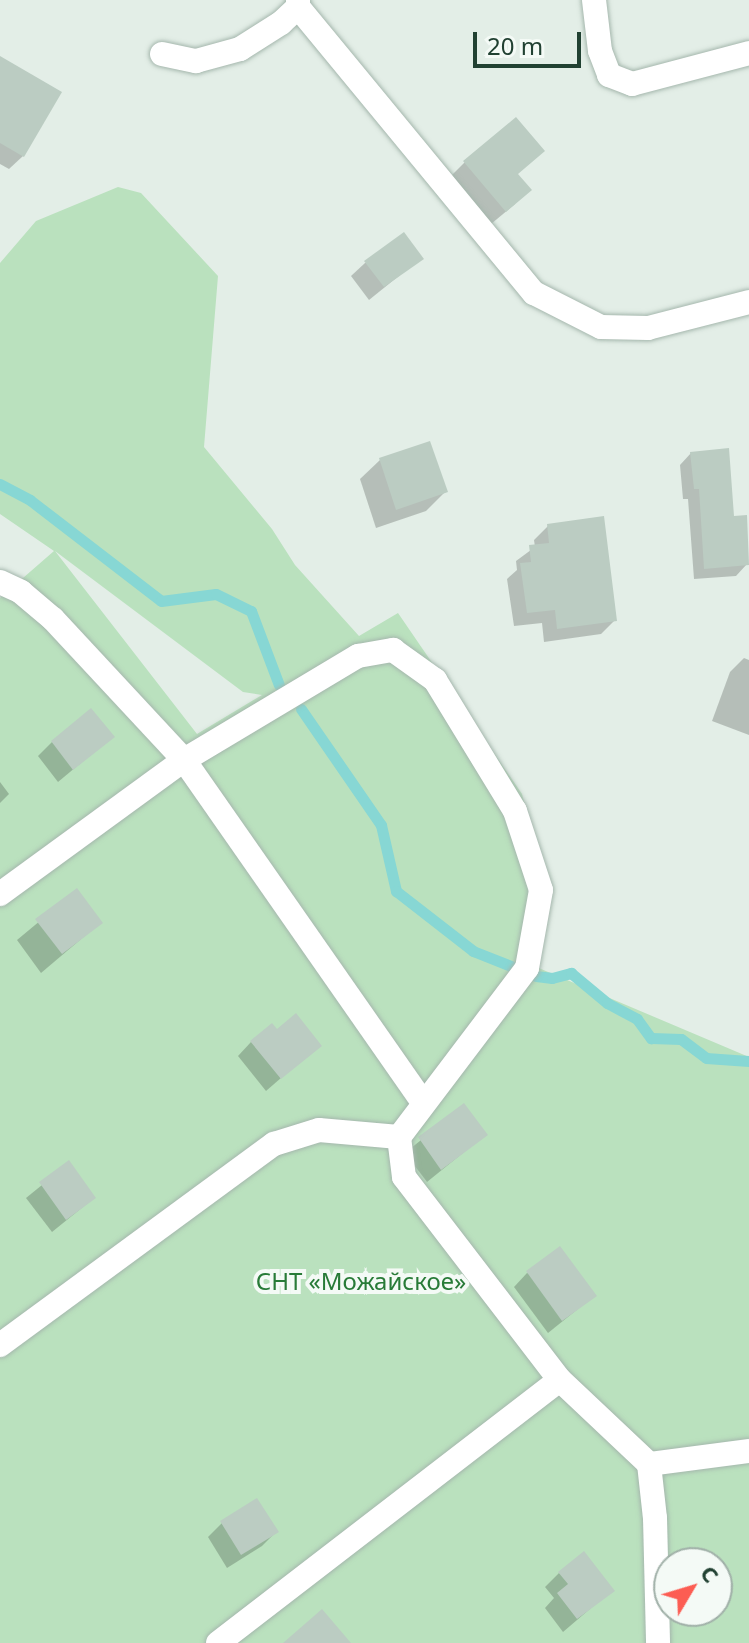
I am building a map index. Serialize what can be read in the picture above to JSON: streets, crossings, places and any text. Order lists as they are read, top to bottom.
{
  "parks": ["СНТ «Можайское»"],
  "scale_bar": "20 m",
  "north": "top right"
}
